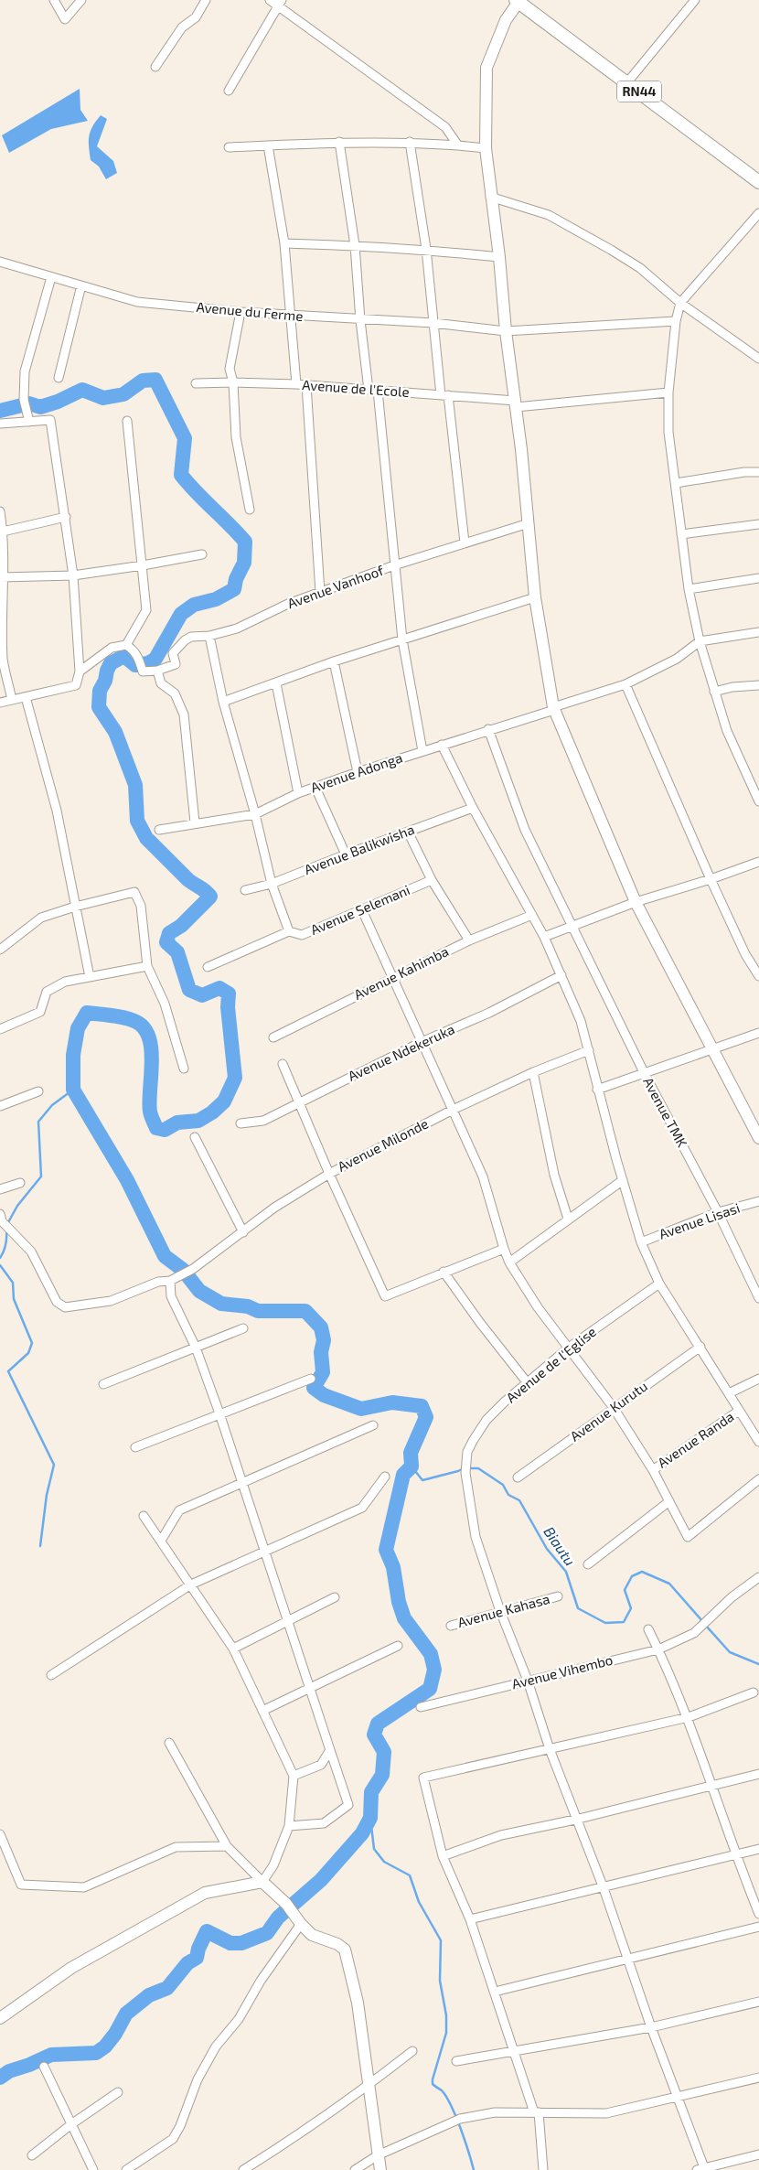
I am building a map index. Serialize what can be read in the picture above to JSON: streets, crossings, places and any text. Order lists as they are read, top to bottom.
{
  "streets": {
    "main road": ["RN44"],
    "street": [
      "Avenue du Ferme",
      "Avenue de l'Ecole",
      "Avenue Vanhoof",
      "Avenue Adonga",
      "Avenue Balikwisha",
      "Avenue Selemani",
      "Avenue Kahimba",
      "Avenue Ndekeruka",
      "Avenue TMK",
      "Avenue Milonde",
      "Avenue Lisasi",
      "Avenue de l'Eglise",
      "Avenue Kurutu",
      "Avenue Randa",
      "Avenue Kahasa",
      "Avenue Vihembo"
    ]
  },
  "crossings": [
    ["Avenue Adonga", "Avenue TMK"],
    ["Avenue TMK", "Avenue Lisasi"],
    ["Avenue de l'Eglise", "Avenue Kahasa"]
  ],
  "water": ["Biautu"]
}
